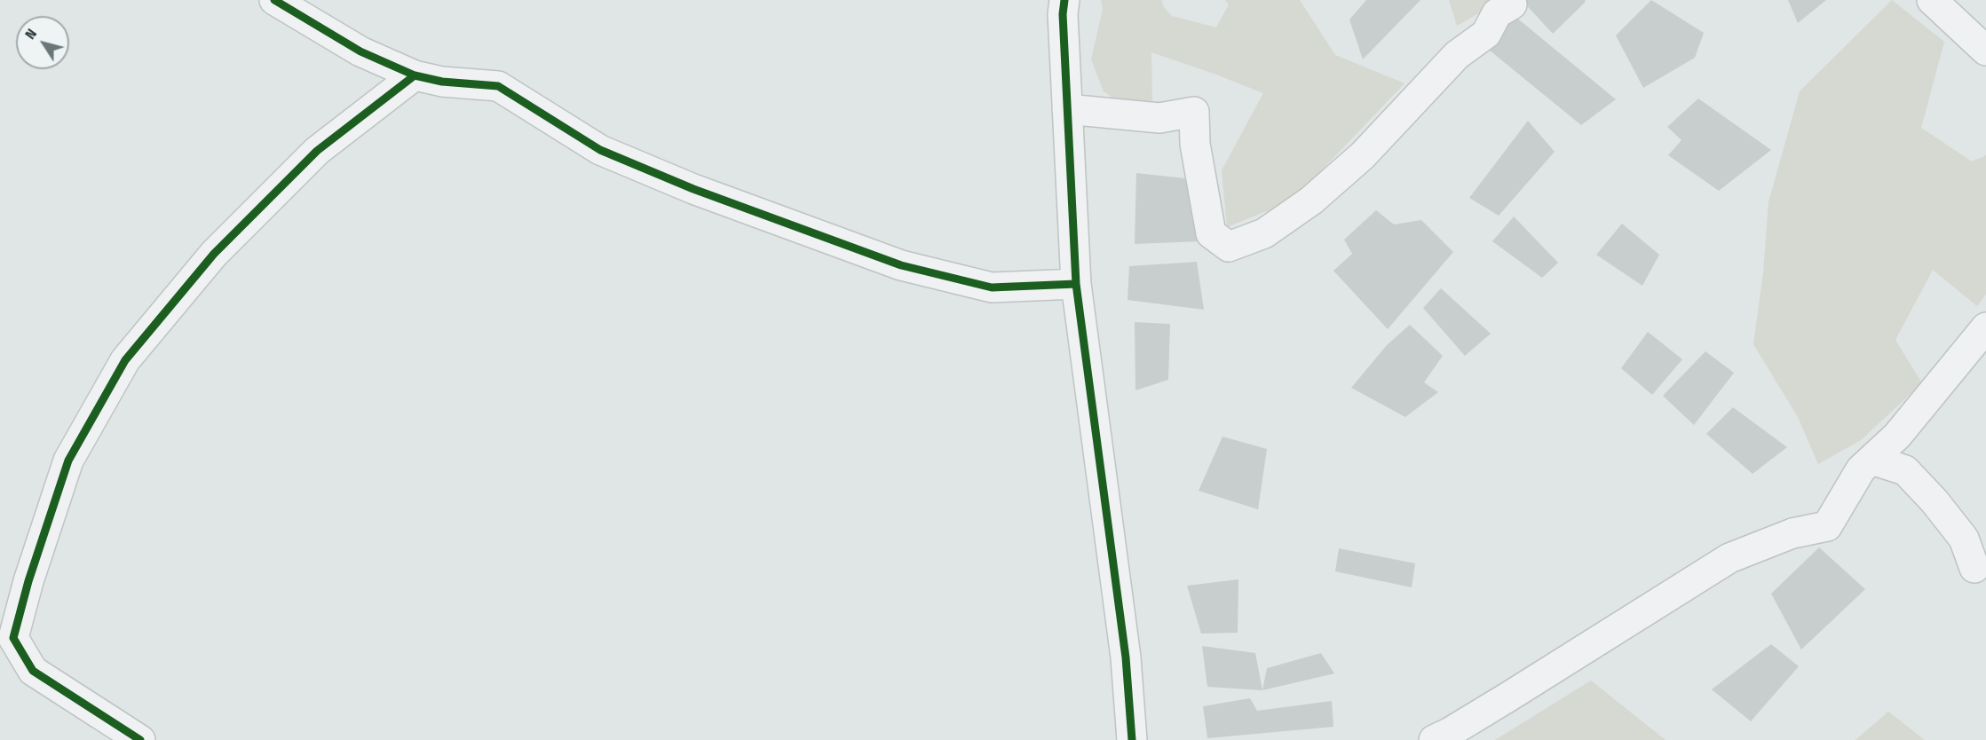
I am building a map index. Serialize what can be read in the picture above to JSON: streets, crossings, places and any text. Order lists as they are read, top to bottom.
{
  "north": "top left"
}
